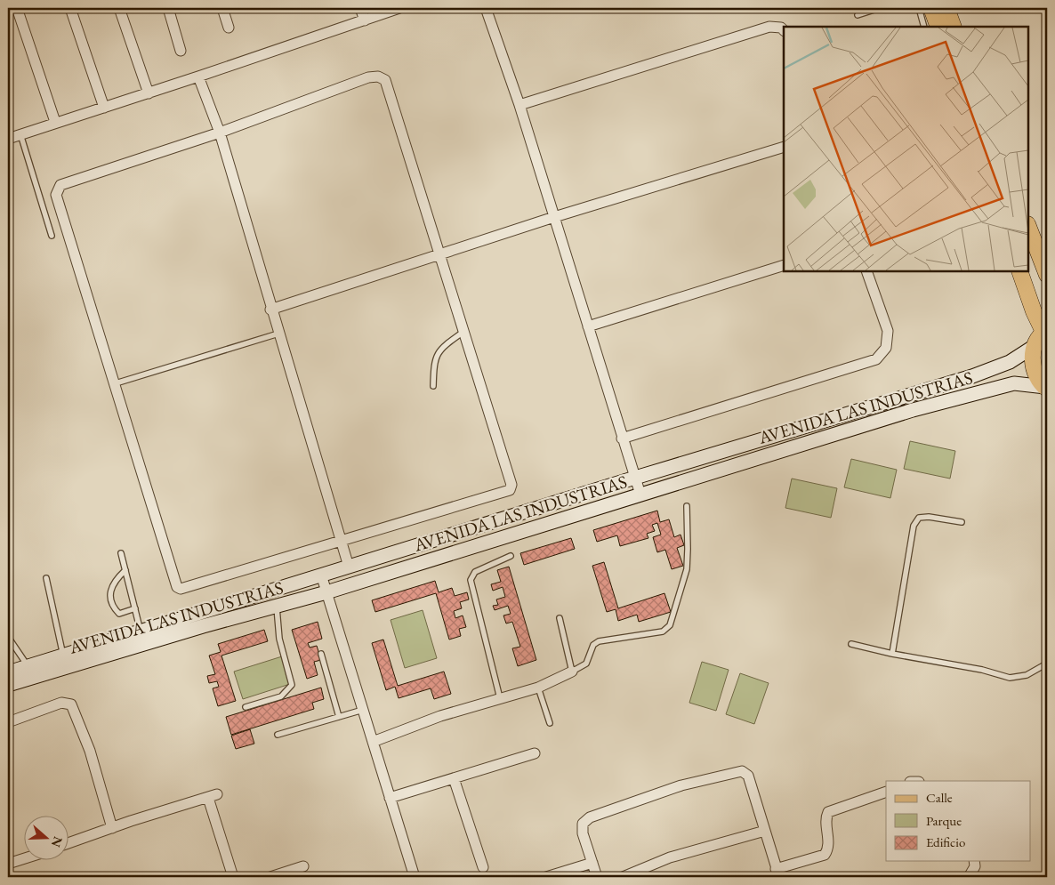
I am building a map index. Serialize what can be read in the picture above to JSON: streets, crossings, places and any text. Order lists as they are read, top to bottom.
{
  "streets": {
    "street": ["AVENIDA LAS INDUSTRIAS"]
  },
  "legend": ["Calle", "Parque", "Edificio"],
  "north": "right"
}
